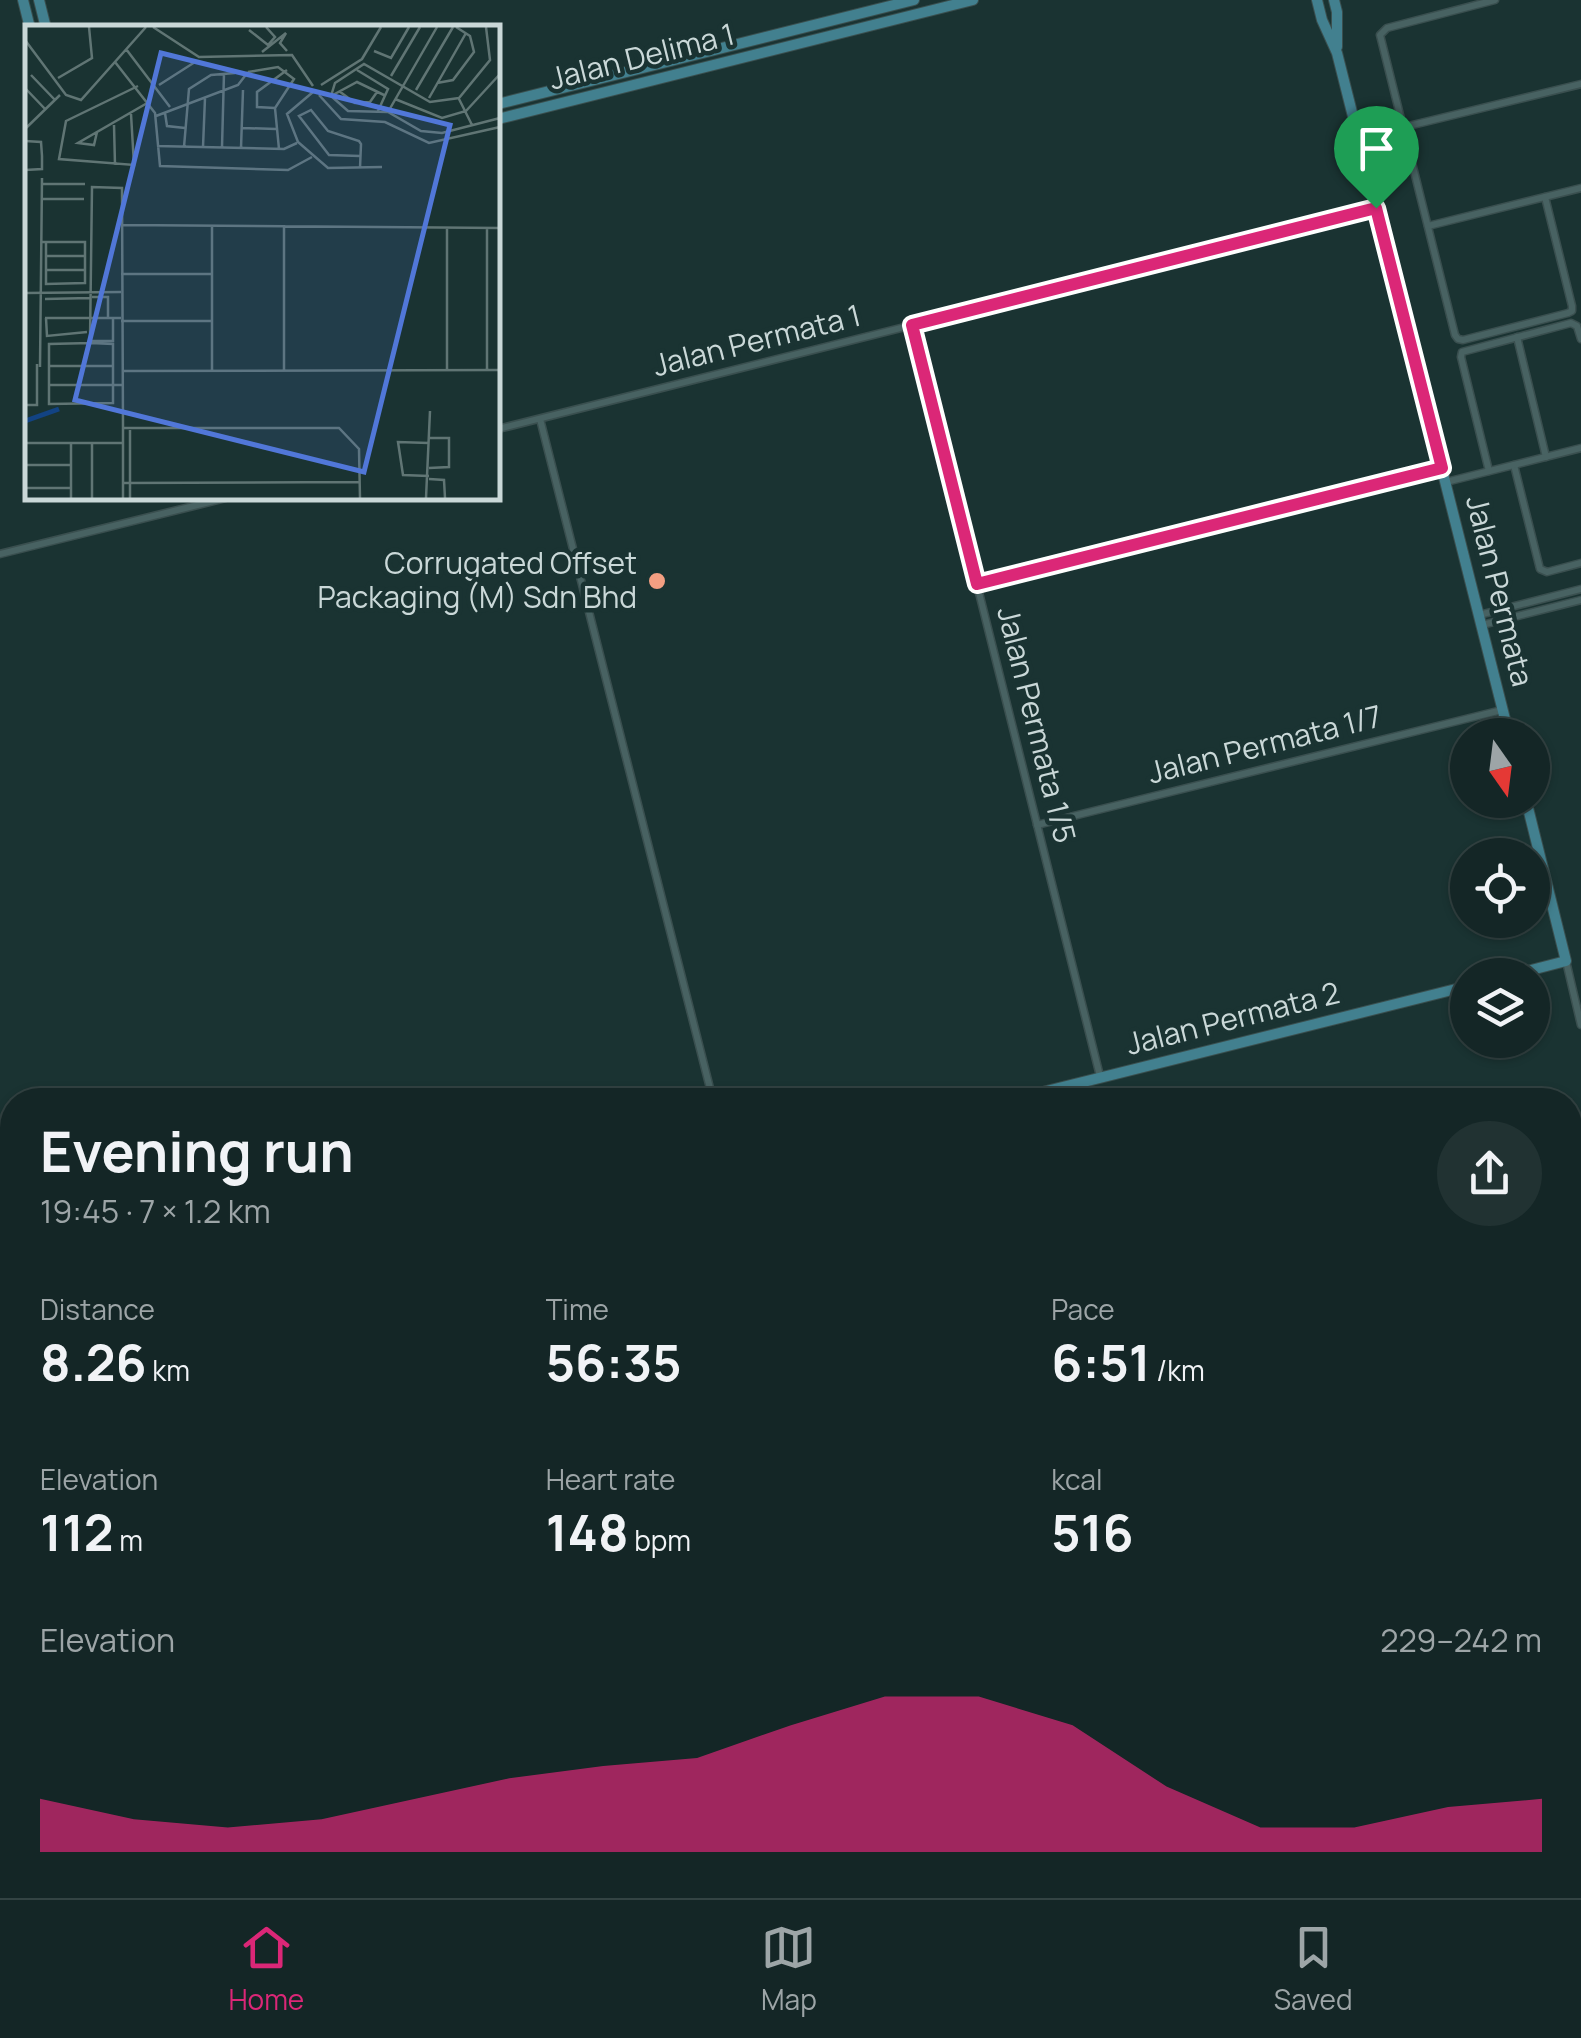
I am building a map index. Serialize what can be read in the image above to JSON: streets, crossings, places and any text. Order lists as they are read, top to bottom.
{
  "streets": {
    "street": [
      "Jalan Delima 1",
      "Jalan Permata 1",
      "Jalan Permata",
      "Jalan Permata 1/5",
      "Jalan Permata 1/7",
      "Jalan Permata 2"
    ]
  },
  "crossings": [
    ["Jalan Permata 1", "Jalan Permata"],
    ["Jalan Permata 1", "Jalan Permata 1/5"],
    ["Jalan Permata", "Jalan Permata 1/7"],
    ["Jalan Permata 1/5", "Jalan Permata 1/7"],
    ["Jalan Permata 1/5", "Jalan Permata 2"]
  ],
  "places": ["Corrugated Offset Packaging (M) Sdn Bhd"],
  "north": "bottom",
  "page": {
    "heading": ["Evening run", "19:45 · 7 × 1.2 km"],
    "stats": [
      ["Distance", "8.26 km"],
      ["Time", "56:35"],
      ["Pace", "6:51 /km"],
      ["Elevation", "112 m"],
      ["Heart rate", "148 bpm"],
      ["kcal", "516"]
    ],
    "chart": ["Elevation", "229–242 m"],
    "tabs": ["Home", "Map", "Saved"]
  }
}
